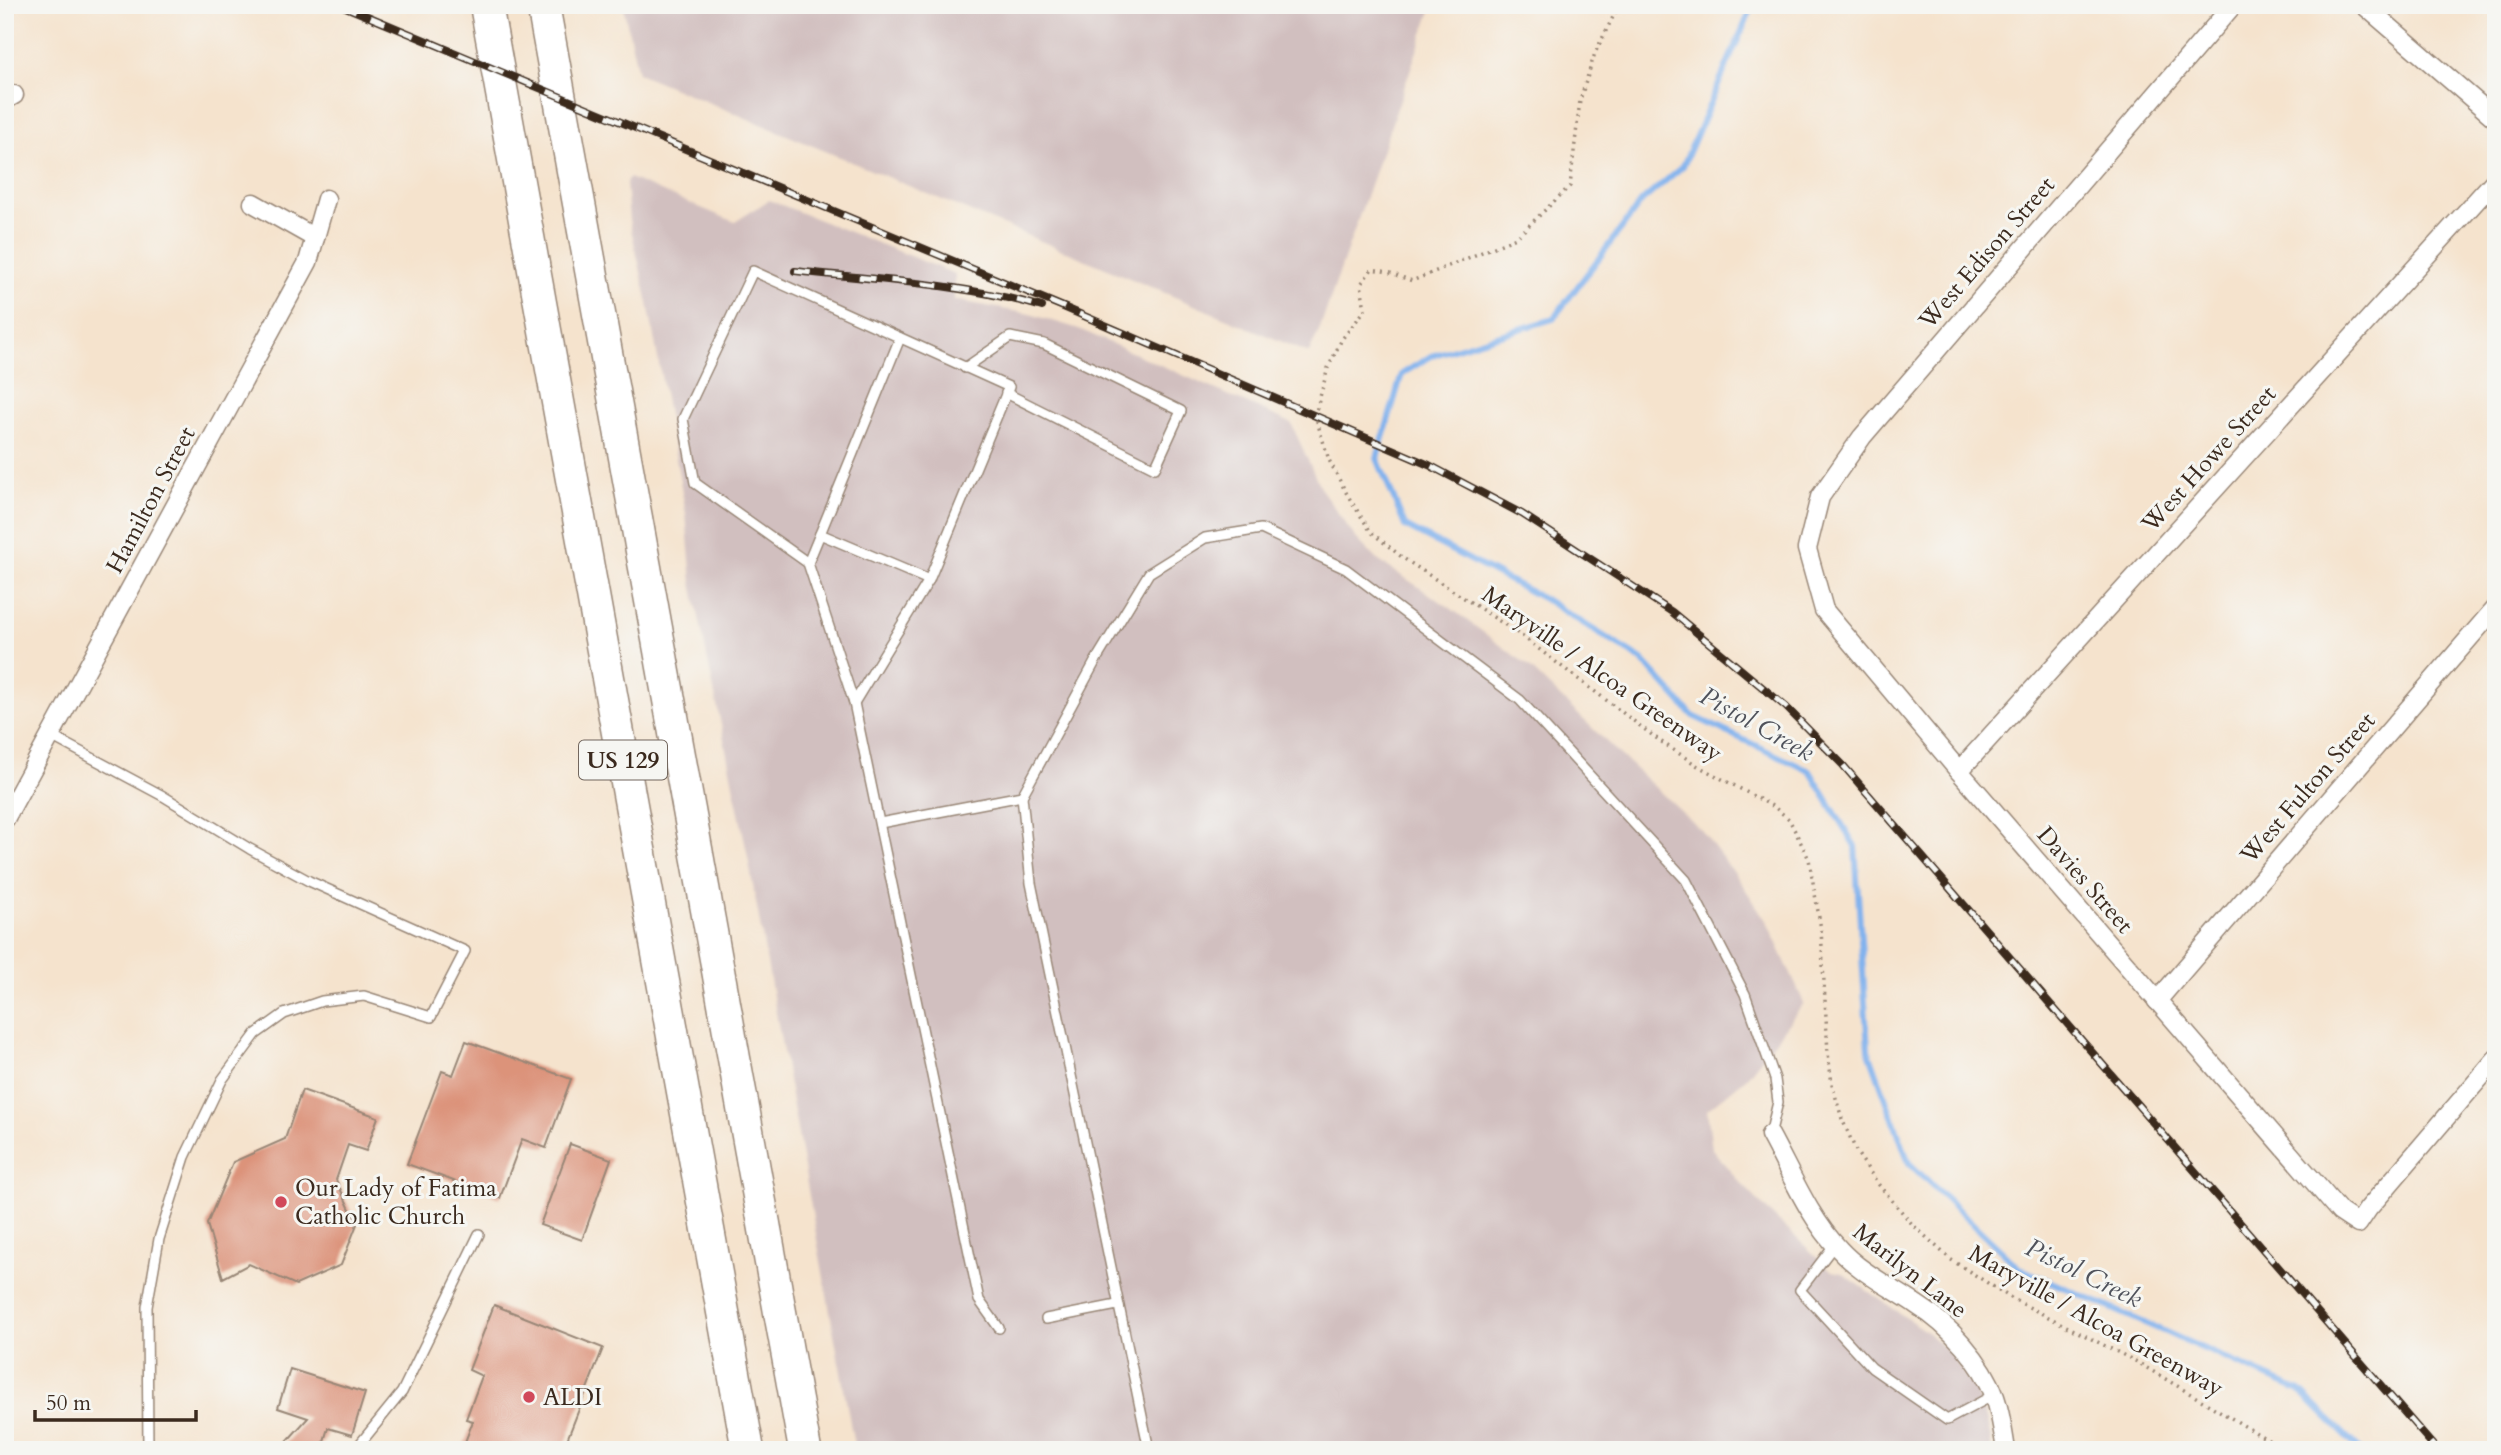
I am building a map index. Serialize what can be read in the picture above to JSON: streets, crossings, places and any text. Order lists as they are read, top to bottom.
{
  "streets": {
    "highway": ["US 129"],
    "street": [
      "West Edison Street",
      "West Howe Street",
      "Hamilton Street",
      "West Fulton Street",
      "Davies Street",
      "Marilyn Lane"
    ],
    "path": ["Maryville / Alcoa Greenway"]
  },
  "crossings": [
    ["West Edison Street", "Davies Street"],
    ["West Howe Street", "Davies Street"],
    ["West Fulton Street", "Davies Street"]
  ],
  "water": ["Pistol Creek"],
  "places": ["Our Lady of Fatima Catholic Church", "ALDI"],
  "scale_bar": "50 m"
}
